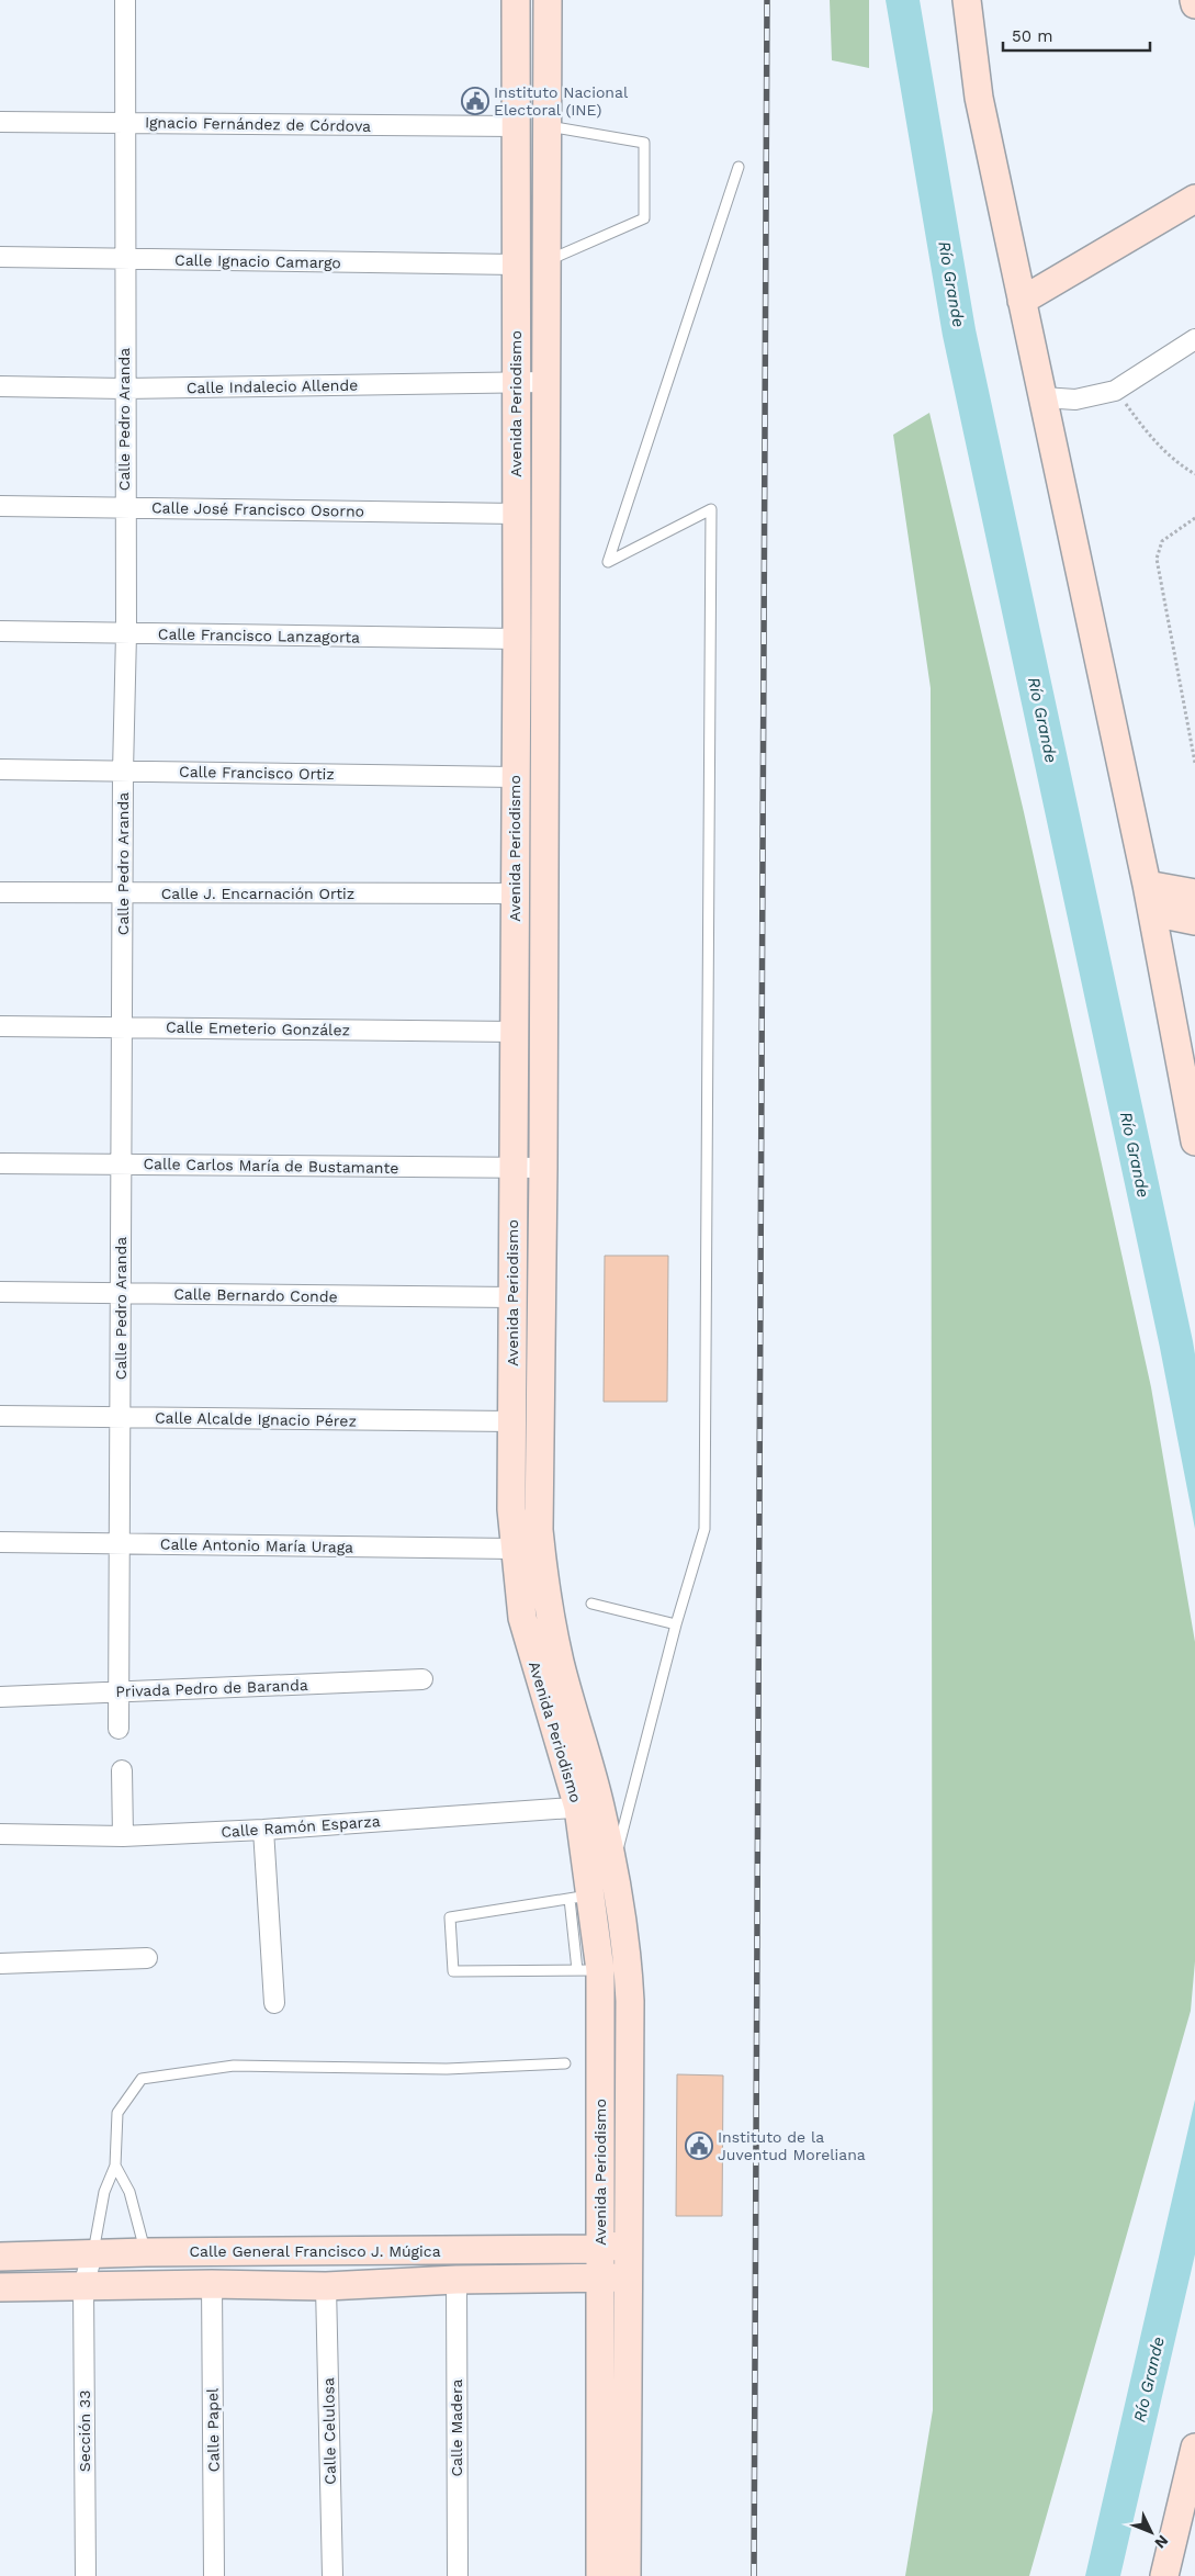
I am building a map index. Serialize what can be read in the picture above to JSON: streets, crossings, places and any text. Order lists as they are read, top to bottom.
{
  "streets": {
    "street": [
      "Ignacio Fernández de Córdova",
      "Calle Ignacio Camargo",
      "Calle Indalecio Allende",
      "Avenida Periodismo",
      "Calle Pedro Aranda",
      "Calle José Francisco Osorno",
      "Calle Francisco Lanzagorta",
      "Calle Francisco Ortiz",
      "Calle J. Encarnación Ortiz",
      "Calle Emeterio González",
      "Calle Carlos María de Bustamante",
      "Calle Bernardo Conde",
      "Calle Alcalde Ignacio Pérez",
      "Calle Antonio María Uraga",
      "Privada Pedro de Baranda",
      "Calle Ramón Esparza",
      "Calle General Francisco J. Múgica",
      "Calle Madera",
      "Calle Papel",
      "Sección 33",
      "Calle Celulosa"
    ]
  },
  "crossings": [
    ["Ignacio Fernández de Córdova", "Avenida Periodismo"],
    ["Ignacio Fernández de Córdova", "Calle Pedro Aranda"],
    ["Calle Ignacio Camargo", "Avenida Periodismo"],
    ["Calle Ignacio Camargo", "Calle Pedro Aranda"],
    ["Calle Indalecio Allende", "Avenida Periodismo"],
    ["Calle Indalecio Allende", "Calle Pedro Aranda"],
    ["Avenida Periodismo", "Calle José Francisco Osorno"],
    ["Avenida Periodismo", "Calle Francisco Lanzagorta"],
    ["Avenida Periodismo", "Calle Francisco Ortiz"],
    ["Avenida Periodismo", "Calle J. Encarnación Ortiz"],
    ["Avenida Periodismo", "Calle Emeterio González"],
    ["Avenida Periodismo", "Calle Carlos María de Bustamante"],
    ["Avenida Periodismo", "Calle Bernardo Conde"],
    ["Avenida Periodismo", "Calle Alcalde Ignacio Pérez"],
    ["Avenida Periodismo", "Calle Antonio María Uraga"],
    ["Avenida Periodismo", "Calle Ramón Esparza"],
    ["Avenida Periodismo", "Calle General Francisco J. Múgica"],
    ["Calle Pedro Aranda", "Calle José Francisco Osorno"],
    ["Calle Pedro Aranda", "Calle Francisco Lanzagorta"],
    ["Calle Pedro Aranda", "Calle Francisco Ortiz"],
    ["Calle Pedro Aranda", "Calle J. Encarnación Ortiz"],
    ["Calle Pedro Aranda", "Calle Emeterio González"],
    ["Calle Pedro Aranda", "Calle Carlos María de Bustamante"],
    ["Calle Pedro Aranda", "Calle Bernardo Conde"],
    ["Calle Pedro Aranda", "Calle Alcalde Ignacio Pérez"],
    ["Calle Pedro Aranda", "Calle Antonio María Uraga"],
    ["Calle Pedro Aranda", "Privada Pedro de Baranda"],
    ["Calle General Francisco J. Múgica", "Calle Madera"],
    ["Calle General Francisco J. Múgica", "Calle Papel"],
    ["Calle General Francisco J. Múgica", "Sección 33"],
    ["Calle General Francisco J. Múgica", "Calle Celulosa"]
  ],
  "water": ["Río Grande"],
  "places": {
    "public building": ["Instituto Nacional Electoral (INE)", "Instituto de la Juventud Moreliana"]
  },
  "scale_bar": "50 m",
  "north": "bottom right"
}
